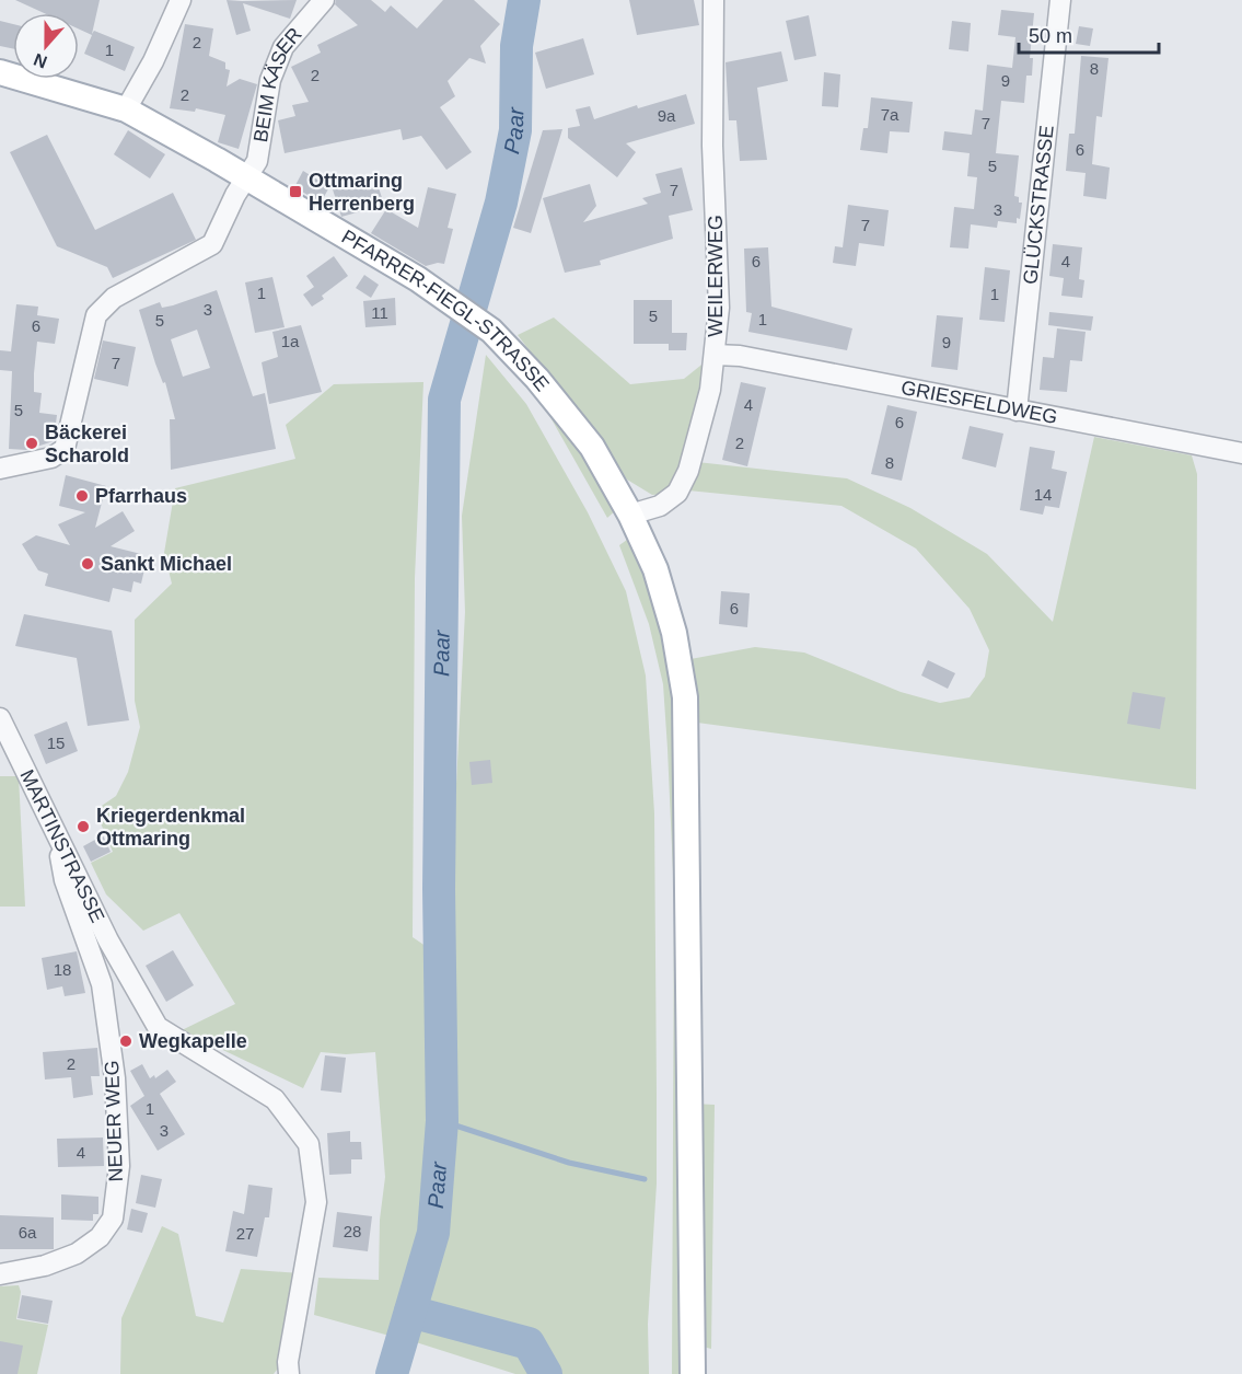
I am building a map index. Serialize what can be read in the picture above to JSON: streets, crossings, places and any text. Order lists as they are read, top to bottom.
{
  "streets": {
    "main road": ["PFARRER-FIEGL-STRASSE"],
    "street": [
      "BEIM KÄSER",
      "GLÜCKSTRASSE",
      "WEILERWEG",
      "GRIESFELDWEG",
      "MARTINSTRASSE",
      "NEUER WEG"
    ]
  },
  "crossings": [
    ["BEIM KÄSER", "PFARRER-FIEGL-STRASSE"],
    ["GLÜCKSTRASSE", "GRIESFELDWEG"],
    ["WEILERWEG", "PFARRER-FIEGL-STRASSE"],
    ["WEILERWEG", "GRIESFELDWEG"],
    ["MARTINSTRASSE", "NEUER WEG"]
  ],
  "water": ["Paar"],
  "places": {
    "transit": ["Ottmaring Herrenberg"],
    "other": [
      "Bäckerei Scharold",
      "Pfarrhaus",
      "Sankt Michael",
      "Kriegerdenkmal Ottmaring",
      "Wegkapelle"
    ]
  },
  "house_numbers": [
    "2",
    "1",
    "8",
    "2",
    "9",
    "2",
    "7a",
    "9a",
    "7",
    "6",
    "5",
    "7",
    "3",
    "7",
    "6",
    "4",
    "1",
    "1",
    "3",
    "11",
    "5",
    "1",
    "5",
    "6",
    "1a",
    "9",
    "7",
    "4",
    "5",
    "6",
    "2",
    "8",
    "14",
    "6",
    "15",
    "18",
    "2",
    "1",
    "3",
    "4",
    "28",
    "6a",
    "27"
  ],
  "scale_bar": "50 m",
  "north": "bottom"
}
